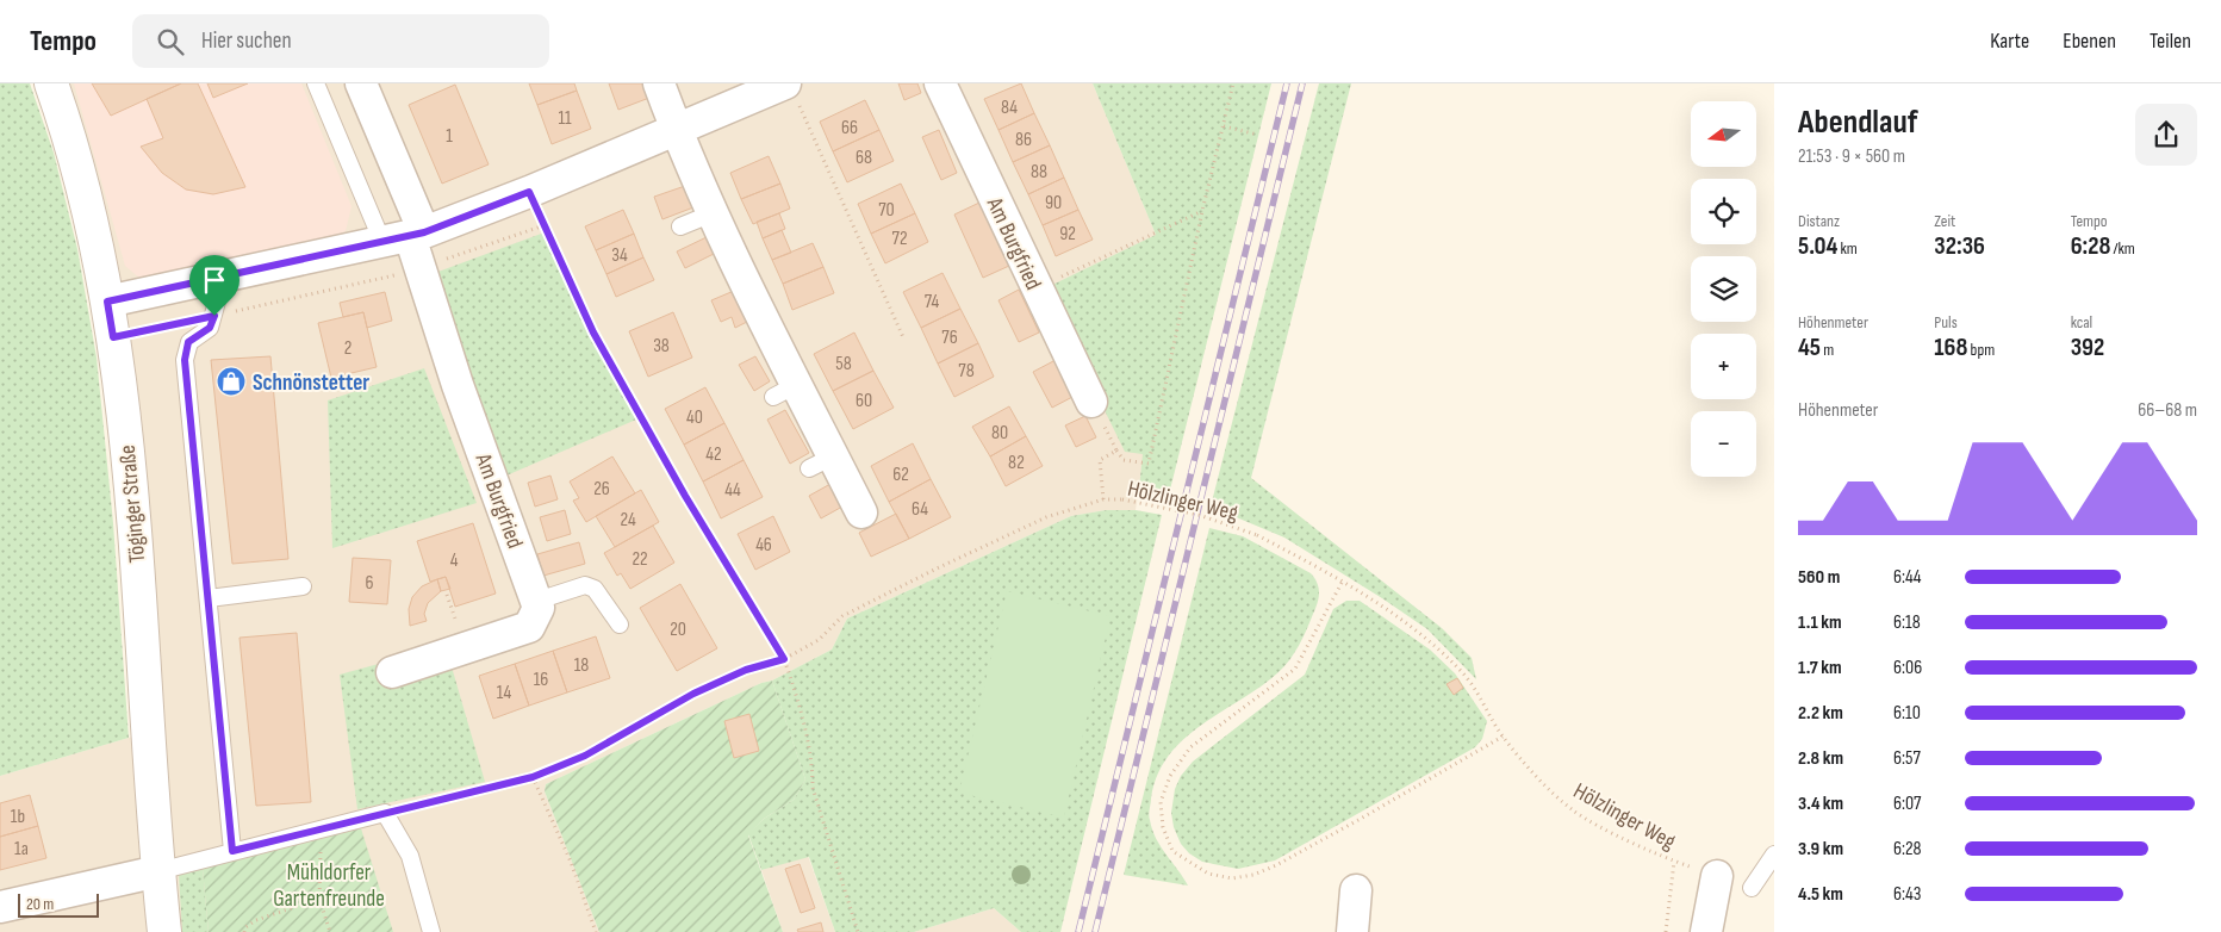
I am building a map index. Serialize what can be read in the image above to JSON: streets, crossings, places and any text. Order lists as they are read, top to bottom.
{
  "streets": {
    "street": ["Am Burgfried", "Töginger Straße"],
    "path": ["Hölzlinger Weg"]
  },
  "parks": ["Mühldorfer Gartenfreunde"],
  "places": {
    "shop": ["Schnönstetter"]
  },
  "house_numbers": [
    "84",
    "11",
    "66",
    "1",
    "86",
    "68",
    "88",
    "90",
    "70",
    "92",
    "72",
    "34",
    "74",
    "76",
    "38",
    "2",
    "58",
    "78",
    "60",
    "40",
    "80",
    "42",
    "82",
    "62",
    "26",
    "44",
    "64",
    "24",
    "46",
    "22",
    "4",
    "6",
    "20",
    "18",
    "16",
    "14",
    "1b",
    "1a"
  ],
  "scale_bar": "20 m",
  "north": "left",
  "page": {
    "header": "Tempo",
    "search": "Hier suchen",
    "nav": ["Karte", "Ebenen", "Teilen"],
    "heading": ["Abendlauf", "21:53 · 9 × 560 m"],
    "map_buttons": ["+", "−"],
    "stats": [
      ["Distanz", "5.04 km"],
      ["Zeit", "32:36"],
      ["Tempo", "6:28 /km"],
      ["Höhenmeter", "45 m"],
      ["Puls", "168 bpm"],
      ["kcal", "392"]
    ],
    "chart": ["Höhenmeter", "66–68 m"],
    "list": [
      {
        "name": "560 m",
        "note": "6:44"
      },
      {
        "name": "1.1 km",
        "note": "6:18"
      },
      {
        "name": "1.7 km",
        "note": "6:06"
      },
      {
        "name": "2.2 km",
        "note": "6:10"
      },
      {
        "name": "2.8 km",
        "note": "6:57"
      },
      {
        "name": "3.4 km",
        "note": "6:07"
      },
      {
        "name": "3.9 km",
        "note": "6:28"
      },
      {
        "name": "4.5 km",
        "note": "6:43"
      }
    ],
    "scale": "20 m"
  }
}
